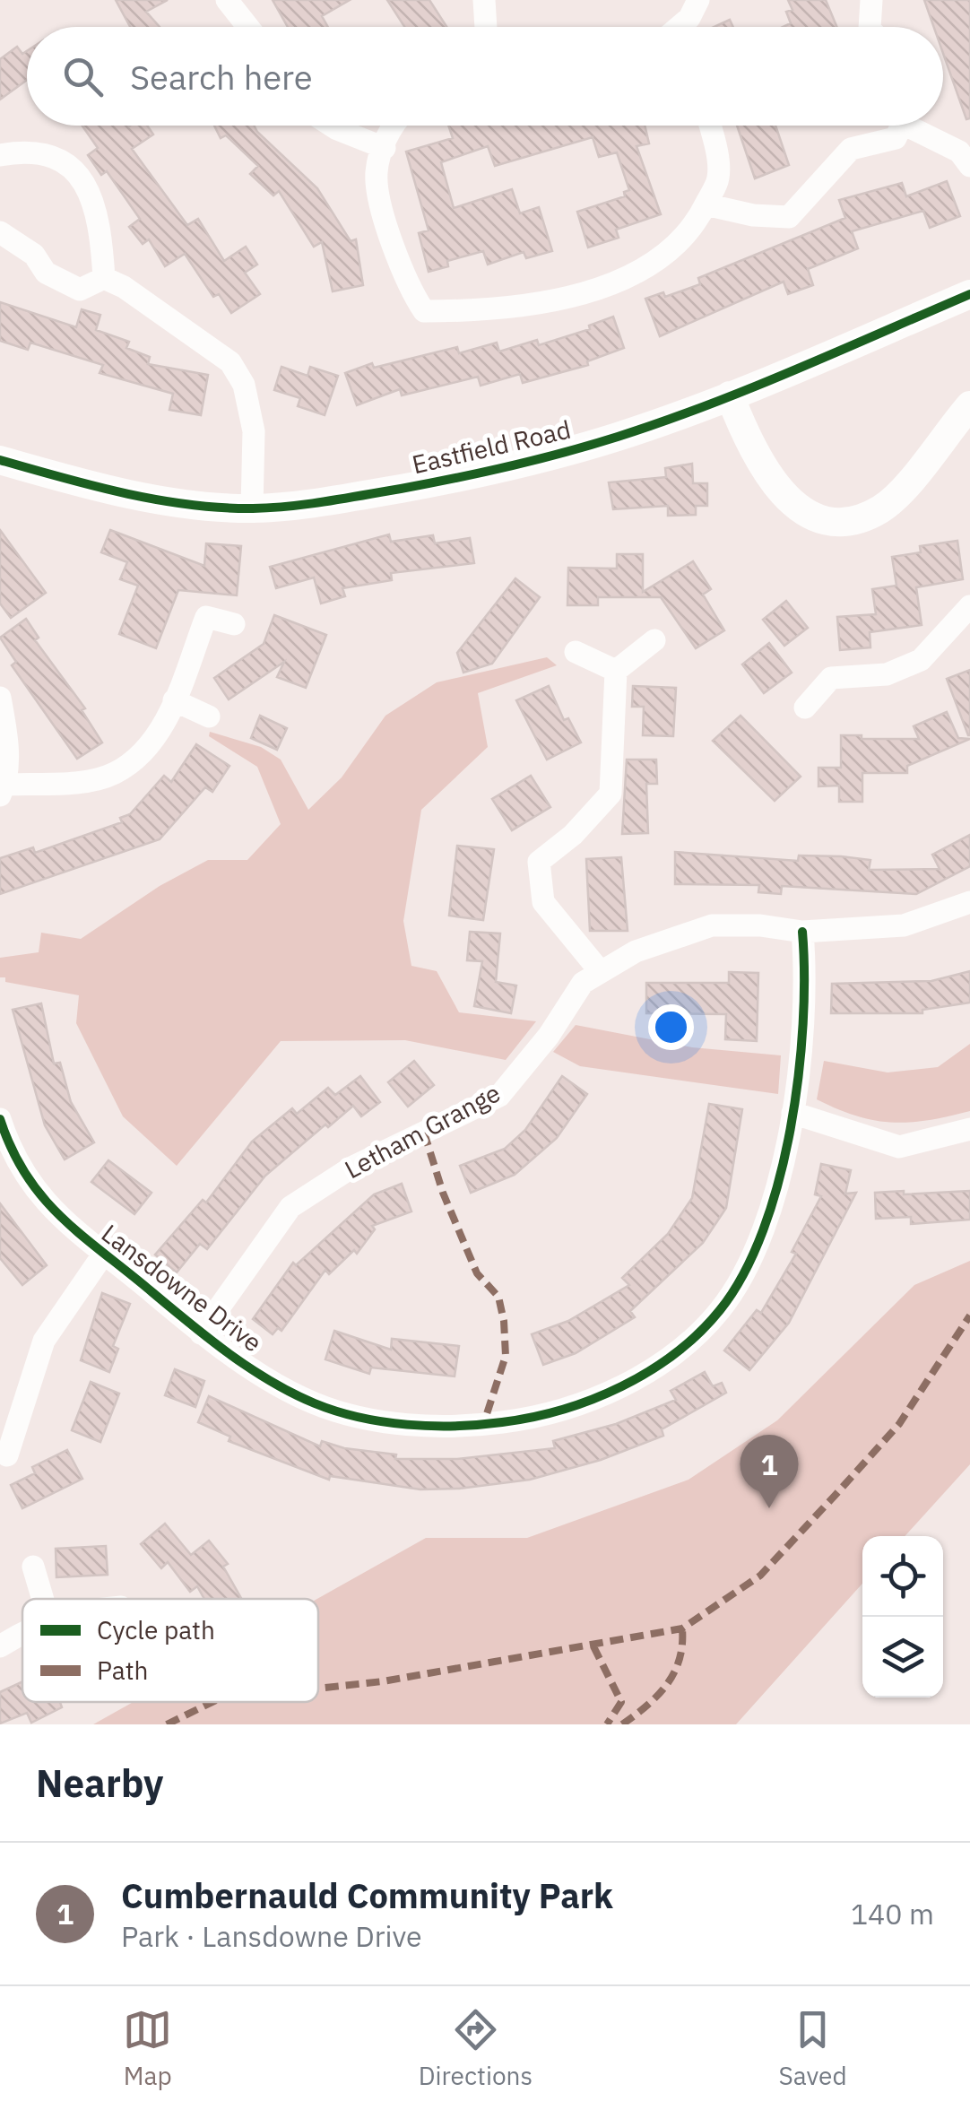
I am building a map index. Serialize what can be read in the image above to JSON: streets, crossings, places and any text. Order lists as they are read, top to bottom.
{
  "streets": {
    "street": ["Eastfield Road", "Letham Grange", "Lansdowne Drive"]
  },
  "crossings": [
    ["Letham Grange", "Lansdowne Drive"]
  ],
  "legend": ["Cycle path", "Path"],
  "page": {
    "search": "Search here",
    "pins": "1",
    "heading": "Nearby",
    "list": [
      {
        "mark": "1",
        "name": "Cumbernauld Community Park",
        "note": "Park · Lansdowne Drive",
        "value": "140 m"
      }
    ],
    "nav": ["Map", "Directions", "Saved"]
  }
}
